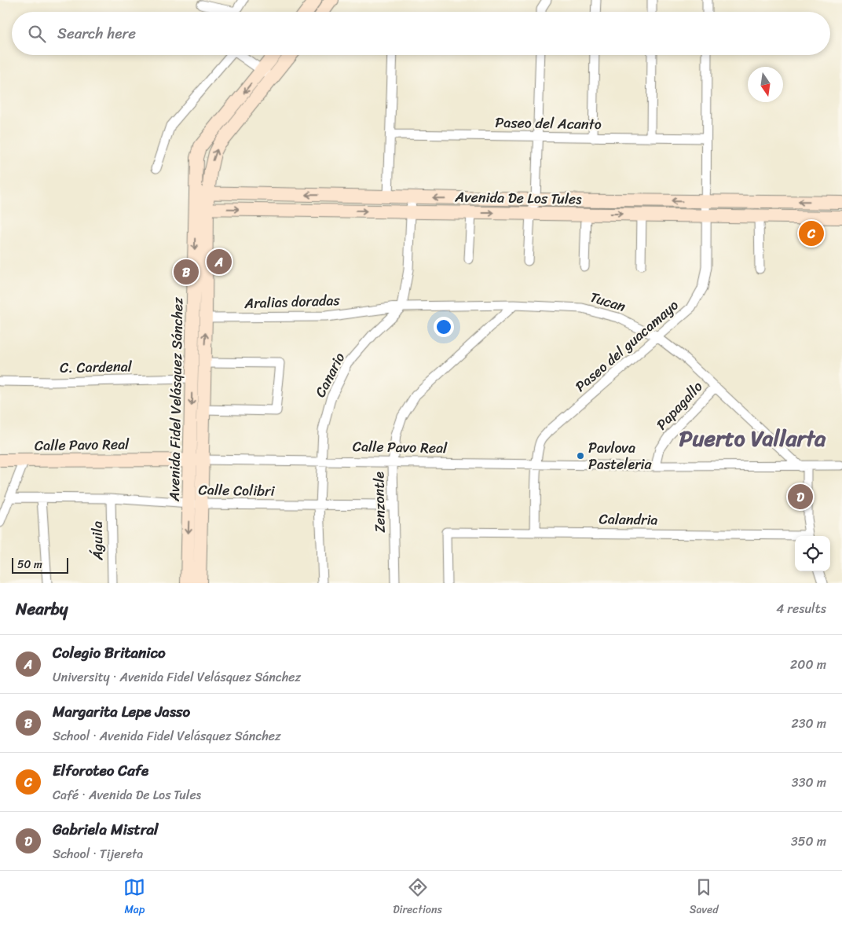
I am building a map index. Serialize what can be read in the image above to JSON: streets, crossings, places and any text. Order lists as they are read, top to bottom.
{
  "streets": {
    "street": [
      "Paseo del Acanto",
      "Avenida De Los Tules",
      "Aralias doradas",
      "Tucan",
      "Paseo del guacamayo",
      "C. Cardenal",
      "Canario",
      "Avenida Fidel Velásquez Sánchez",
      "Papagallo",
      "Calle Pavo Real",
      "Calle Colibri",
      "Zenzontle",
      "Calandria",
      "Águila"
    ]
  },
  "crossings": [
    ["Paseo del Acanto", "Paseo del guacamayo"],
    ["Avenida De Los Tules", "Paseo del guacamayo"],
    ["Avenida De Los Tules", "Avenida Fidel Velásquez Sánchez"],
    ["Aralias doradas", "Tucan"],
    ["Aralias doradas", "Canario"],
    ["Aralias doradas", "Avenida Fidel Velásquez Sánchez"],
    ["Tucan", "Paseo del guacamayo"],
    ["Tucan", "Canario"],
    ["Tucan", "Papagallo"],
    ["Tucan", "Calle Pavo Real"],
    ["Tucan", "Zenzontle"],
    ["Paseo del guacamayo", "Calle Pavo Real"],
    ["Paseo del guacamayo", "Calandria"],
    ["C. Cardenal", "Avenida Fidel Velásquez Sánchez"],
    ["Canario", "Calle Pavo Real"],
    ["Canario", "Calle Colibri"],
    ["Avenida Fidel Velásquez Sánchez", "Calle Pavo Real"],
    ["Avenida Fidel Velásquez Sánchez", "Calle Colibri"],
    ["Papagallo", "Calle Pavo Real"],
    ["Calle Pavo Real", "Zenzontle"],
    ["Calle Colibri", "Zenzontle"],
    ["Calle Colibri", "Águila"]
  ],
  "districts": ["Puerto Vallarta"],
  "places": ["Pavlova Pasteleria"],
  "scale_bar": "50 m",
  "north": "bottom",
  "page": {
    "search": "Search here",
    "pins": [
      "C",
      "A",
      "B",
      "D"
    ],
    "scale": "50 m",
    "heading": ["Nearby", "4 results"],
    "list": [
      {
        "mark": "A",
        "name": "Colegio Britanico",
        "note": "University · Avenida Fidel Velásquez Sánchez",
        "value": "200 m"
      },
      {
        "mark": "B",
        "name": "Margarita Lepe Jasso",
        "note": "School · Avenida Fidel Velásquez Sánchez",
        "value": "230 m"
      },
      {
        "mark": "C",
        "name": "Elforoteo Cafe",
        "note": "Café · Avenida De Los Tules",
        "value": "330 m"
      },
      {
        "mark": "D",
        "name": "Gabriela Mistral",
        "note": "School · Tijereta",
        "value": "350 m"
      }
    ],
    "nav": ["Map", "Directions", "Saved"]
  }
}
